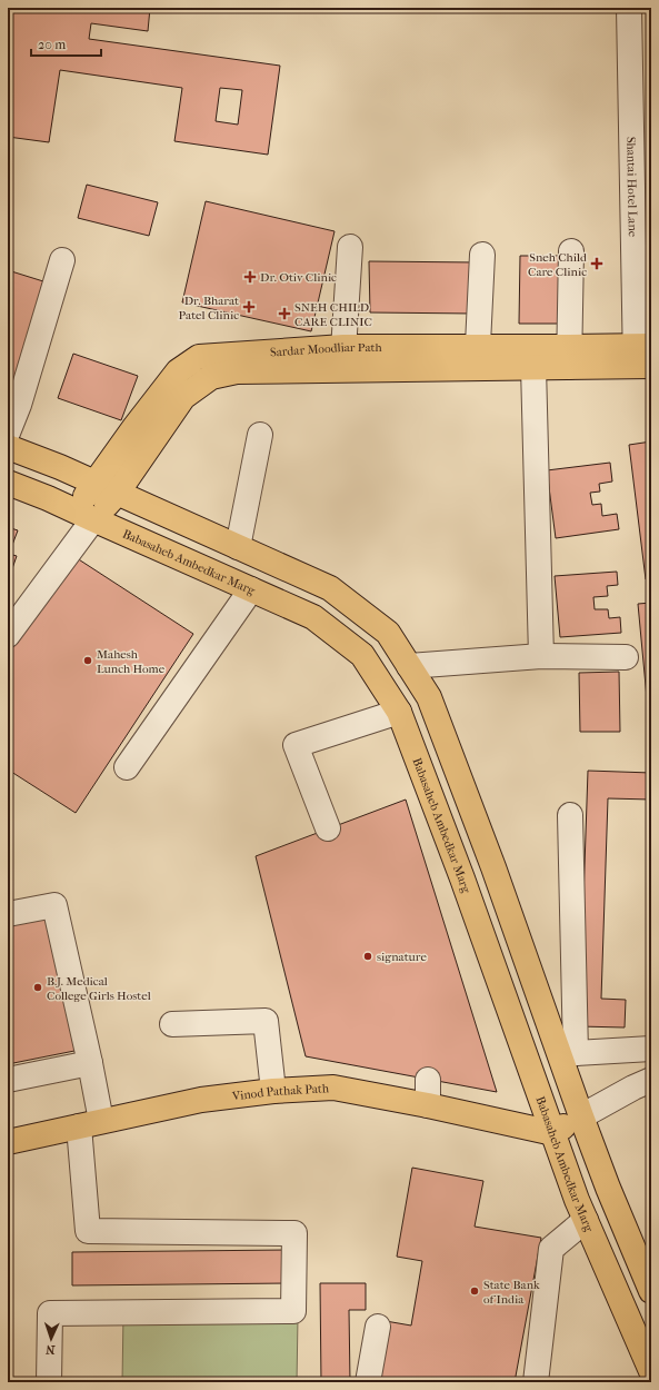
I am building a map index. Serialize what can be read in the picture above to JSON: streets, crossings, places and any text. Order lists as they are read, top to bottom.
{
  "streets": {
    "main road": ["Sardar Moodliar Path", "Babasaheb Ambedkar Marg", "Vinod Pathak Path"],
    "street": ["Shantai Hotel Lane"]
  },
  "crossings": [
    ["Shantai Hotel Lane", "Sardar Moodliar Path"],
    ["Sardar Moodliar Path", "Babasaheb Ambedkar Marg"],
    ["Babasaheb Ambedkar Marg", "Vinod Pathak Path"]
  ],
  "places": {
    "health": [
      "Sneh Child Care Clinic",
      "Dr. Otiv Clinic",
      "Dr. Bharat Patel Clinic",
      "SNEH CHILD CARE CLINIC"
    ],
    "other": [
      "Mahesh Lunch Home",
      "signature",
      "B.J. Medical College Girls Hostel",
      "State Bank of India"
    ]
  },
  "scale_bar": "20 m",
  "north": "bottom"
}
